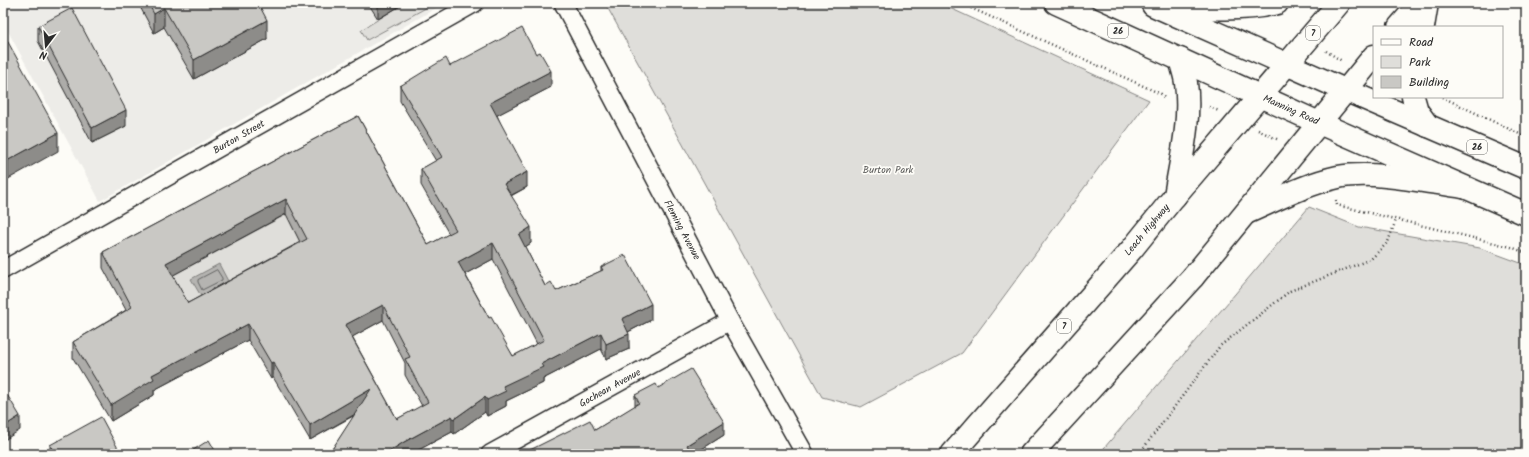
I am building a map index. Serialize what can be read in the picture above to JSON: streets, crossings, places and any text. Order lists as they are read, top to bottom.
{
  "streets": {
    "main road": [
      "26",
      "7",
      "Manning Road",
      "Leach Highway"
    ],
    "street": ["Burton Street", "Fleming Avenue", "Gochean Avenue"]
  },
  "crossings": [
    ["26", "Leach Highway"],
    ["Manning Road", "Leach Highway"],
    ["Fleming Avenue", "Gochean Avenue"]
  ],
  "parks": ["Burton Park"],
  "legend": ["Road", "Park", "Building"],
  "north": "bottom"
}
